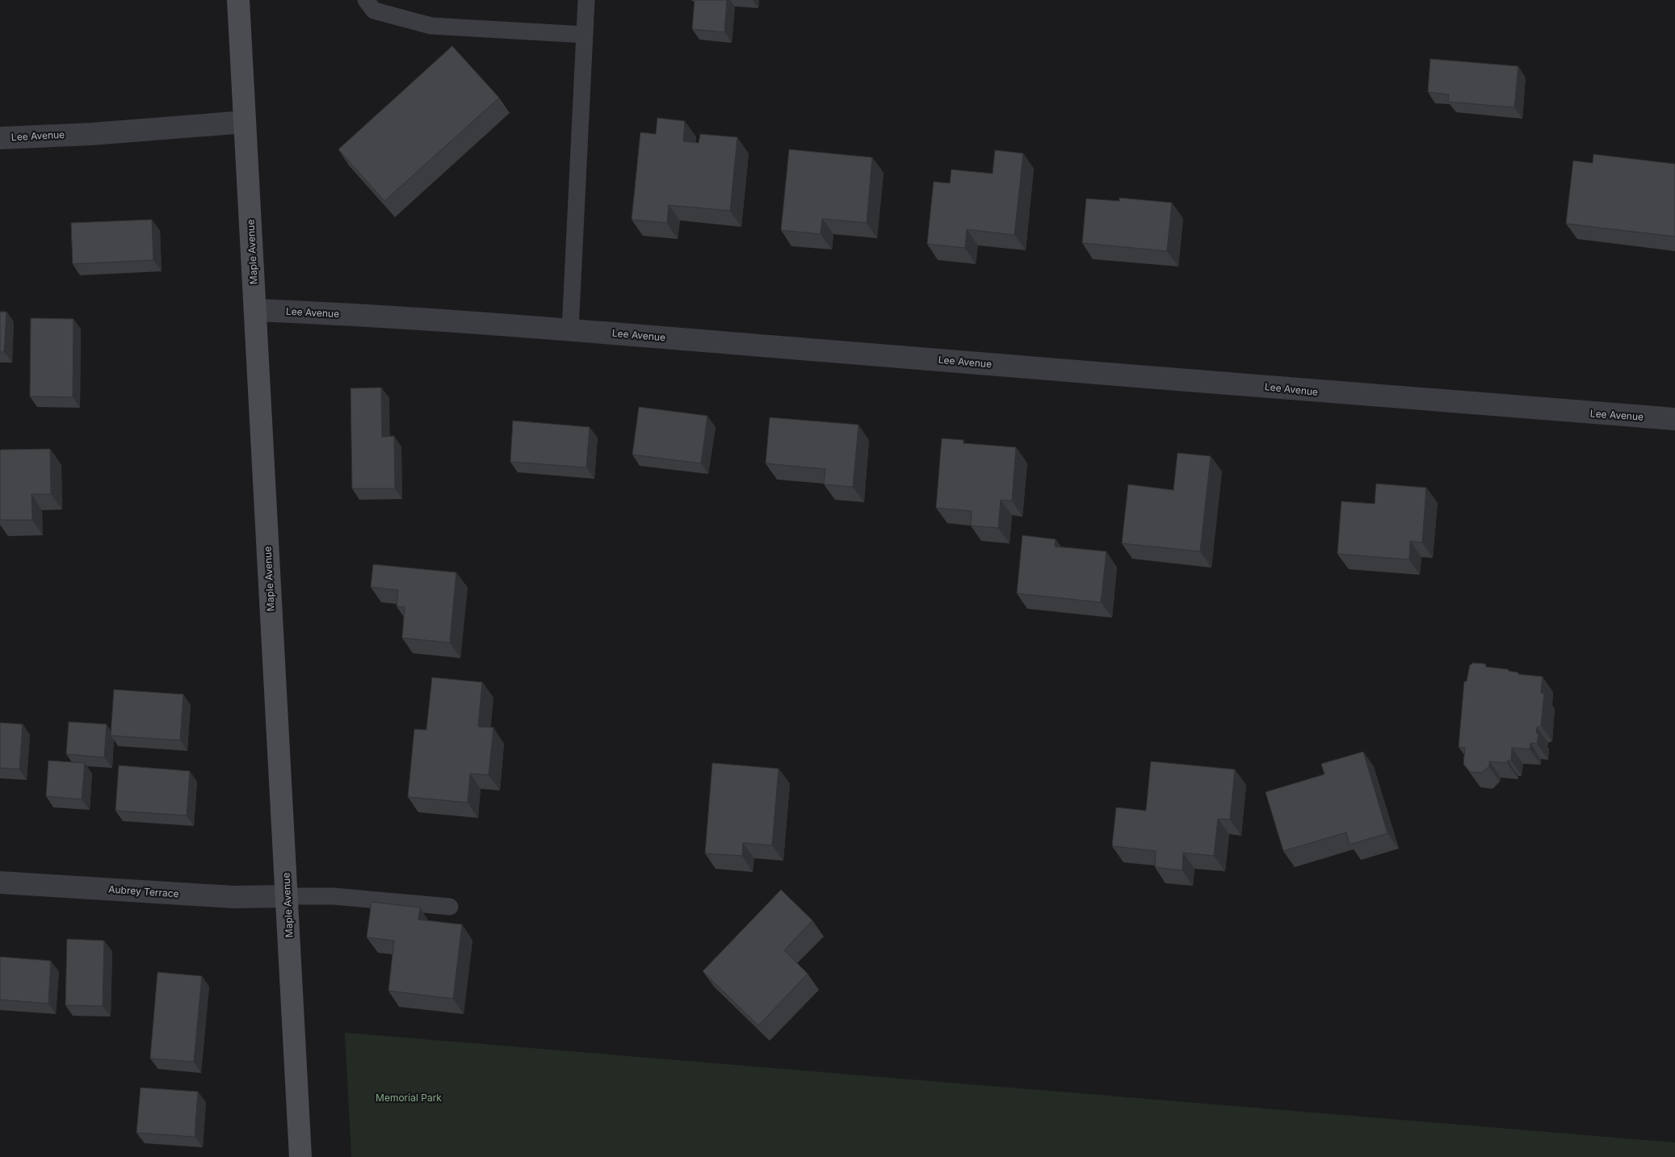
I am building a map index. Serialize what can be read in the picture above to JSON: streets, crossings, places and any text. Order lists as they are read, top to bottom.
{
  "streets": {
    "main road": ["Maple Avenue"],
    "street": ["Lee Avenue", "Aubrey Terrace"]
  },
  "crossings": [
    ["Lee Avenue", "Maple Avenue"],
    ["Maple Avenue", "Aubrey Terrace"]
  ],
  "parks": ["Memorial Park"]
}
